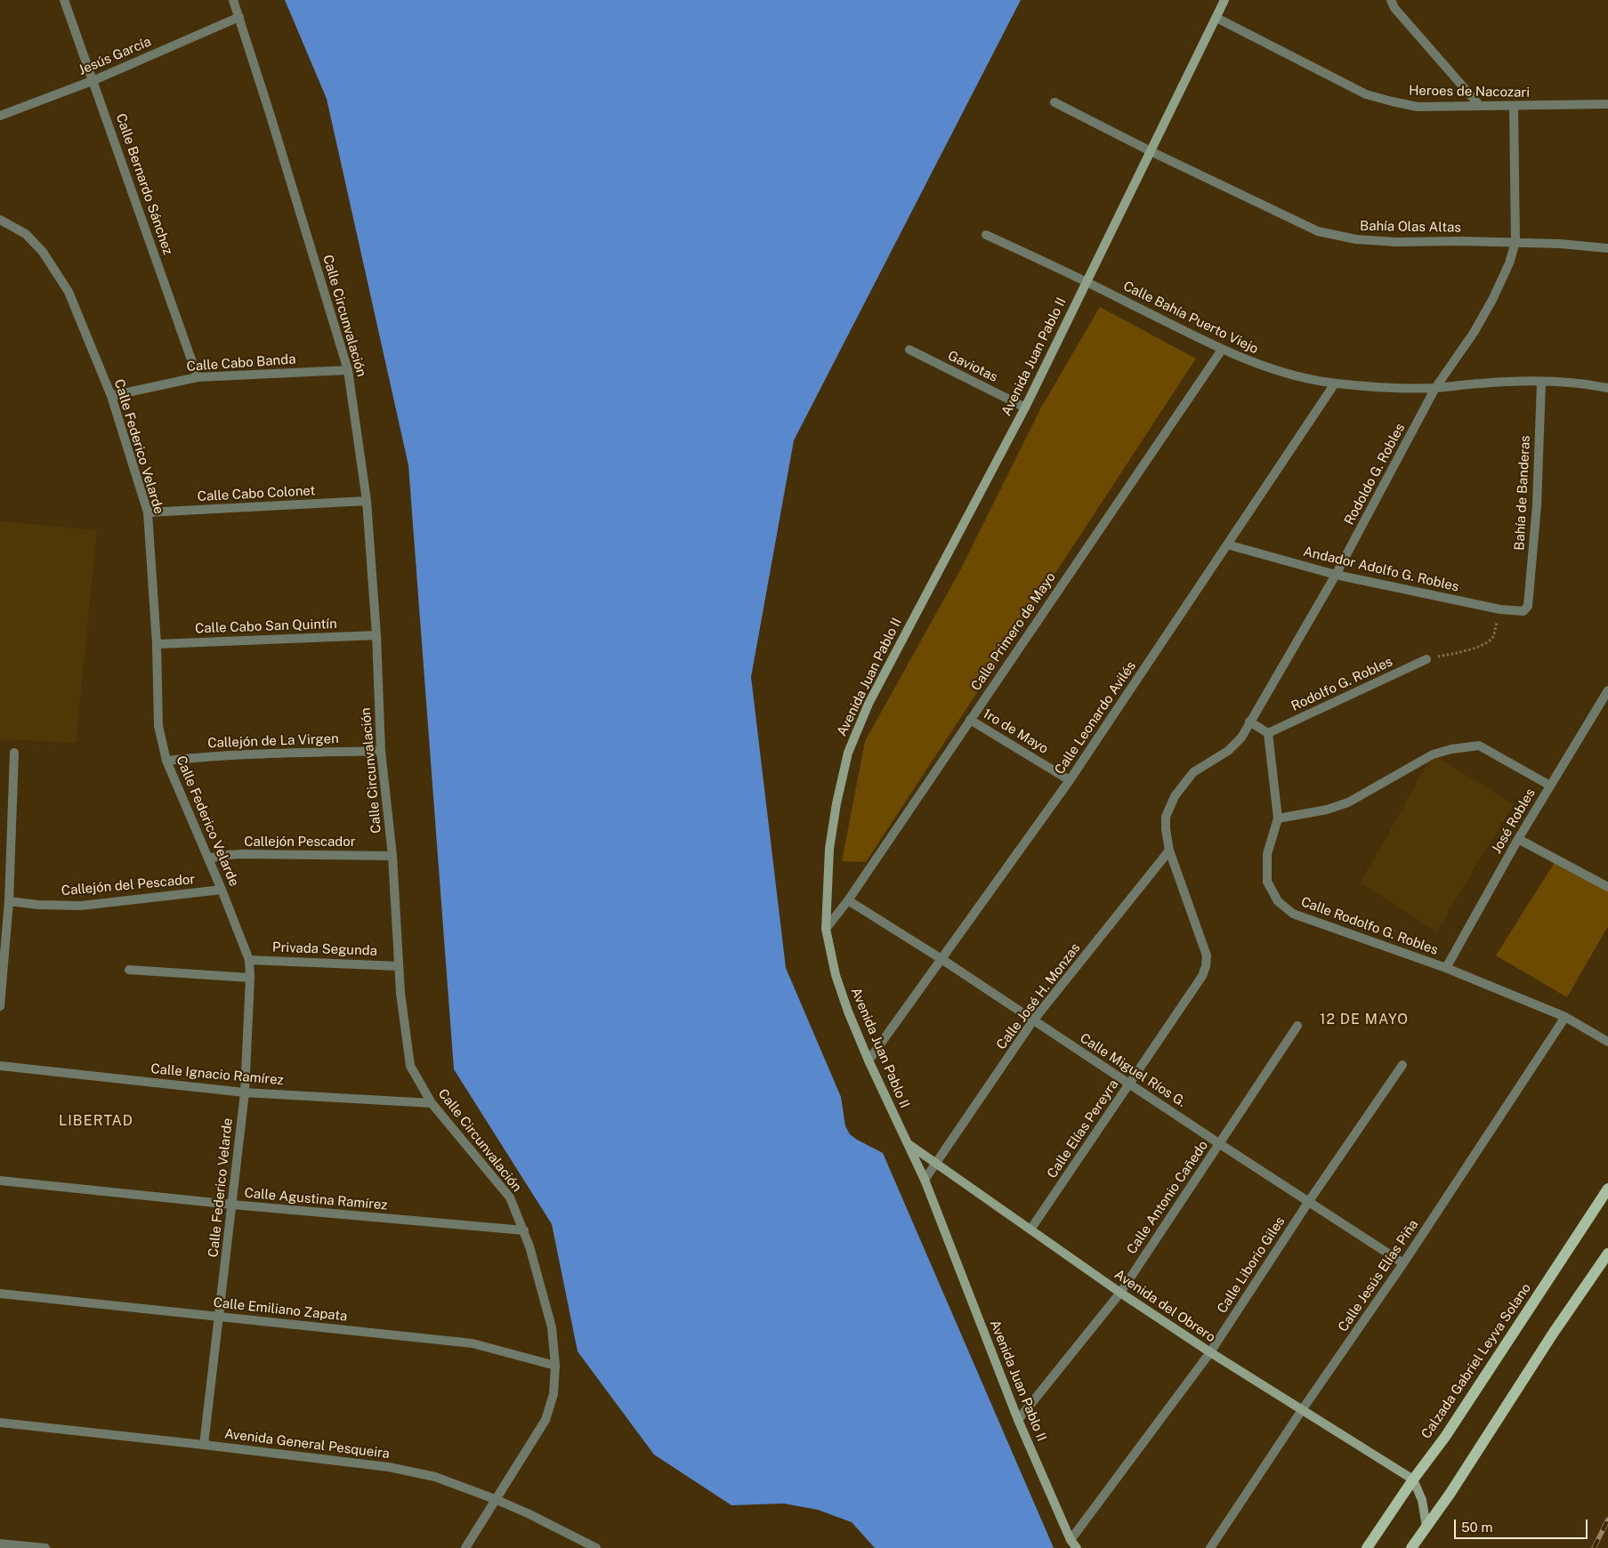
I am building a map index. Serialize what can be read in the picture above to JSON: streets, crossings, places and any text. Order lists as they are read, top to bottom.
{
  "streets": {
    "main road": ["Avenida Juan Pablo II", "Avenida del Obrero", "Calzada Gabriel Leyva Solano"],
    "street": [
      "Jesús García",
      "Heroes de Nacozari",
      "Calle Bernardo Sánchez",
      "Bahía Olas Altas",
      "Calle Circunvalación",
      "Calle Bahía Puerto Viejo",
      "Calle Cabo Banda",
      "Gaviotas",
      "Calle Federico Velarde",
      "Rodoldo G. Robles",
      "Bahía de Banderas",
      "Calle Cabo Colonet",
      "Andador Adolfo G. Robles",
      "Calle Cabo San Quintín",
      "Calle Primero de Mayo",
      "Rodolfo G. Robles",
      "Calle Leonardo Avilés",
      "1ro de Mayo",
      "Callejón de La Virgen",
      "José Robles",
      "Callejón Pescador",
      "Callejón del Pescador",
      "Calle Rodolfo G. Robles",
      "Privada Segunda",
      "Calle José H. Monzas",
      "Calle Miguel Ríos G.",
      "Calle Ignacio Ramírez",
      "Calle Elías Pereyra",
      "Calle Antonio Cañedo",
      "Calle Agustina Ramírez",
      "Calle Liborio Giles",
      "Calle Jesús Elías Piña",
      "Calle Emiliano Zapata",
      "Avenida General Pesqueira"
    ]
  },
  "crossings": [
    ["Jesús García", "Calle Bernardo Sánchez"],
    ["Jesús García", "Calle Circunvalación"],
    ["Heroes de Nacozari", "Avenida Juan Pablo II"],
    ["Heroes de Nacozari", "Rodoldo G. Robles"],
    ["Calle Bernardo Sánchez", "Calle Cabo Banda"],
    ["Bahía Olas Altas", "Avenida Juan Pablo II"],
    ["Bahía Olas Altas", "Rodoldo G. Robles"],
    ["Calle Circunvalación", "Calle Cabo Banda"],
    ["Calle Circunvalación", "Calle Cabo Colonet"],
    ["Calle Circunvalación", "Calle Cabo San Quintín"],
    ["Calle Circunvalación", "Callejón de La Virgen"],
    ["Calle Circunvalación", "Callejón Pescador"],
    ["Calle Circunvalación", "Privada Segunda"],
    ["Calle Circunvalación", "Calle Ignacio Ramírez"],
    ["Calle Circunvalación", "Calle Agustina Ramírez"],
    ["Calle Circunvalación", "Calle Emiliano Zapata"],
    ["Calle Circunvalación", "Avenida General Pesqueira"],
    ["Calle Bahía Puerto Viejo", "Avenida Juan Pablo II"],
    ["Calle Bahía Puerto Viejo", "Rodoldo G. Robles"],
    ["Calle Bahía Puerto Viejo", "Bahía de Banderas"],
    ["Calle Bahía Puerto Viejo", "Calle Primero de Mayo"],
    ["Calle Bahía Puerto Viejo", "Calle Leonardo Avilés"],
    ["Avenida Juan Pablo II", "Gaviotas"],
    ["Avenida Juan Pablo II", "Calle Primero de Mayo"],
    ["Avenida Juan Pablo II", "Calle Leonardo Avilés"],
    ["Avenida Juan Pablo II", "Calle José H. Monzas"],
    ["Avenida Juan Pablo II", "Calle Antonio Cañedo"],
    ["Avenida Juan Pablo II", "Calle Liborio Giles"],
    ["Avenida Juan Pablo II", "Avenida del Obrero"],
    ["Calle Cabo Banda", "Calle Federico Velarde"],
    ["Calle Federico Velarde", "Calle Cabo Colonet"],
    ["Calle Federico Velarde", "Calle Cabo San Quintín"],
    ["Calle Federico Velarde", "Callejón de La Virgen"],
    ["Calle Federico Velarde", "Callejón Pescador"],
    ["Calle Federico Velarde", "Callejón del Pescador"],
    ["Calle Federico Velarde", "Privada Segunda"],
    ["Calle Federico Velarde", "Calle Ignacio Ramírez"],
    ["Calle Federico Velarde", "Calle Agustina Ramírez"],
    ["Calle Federico Velarde", "Calle Emiliano Zapata"],
    ["Calle Federico Velarde", "Avenida General Pesqueira"],
    ["Rodoldo G. Robles", "Andador Adolfo G. Robles"],
    ["Rodoldo G. Robles", "Calle José H. Monzas"],
    ["Rodoldo G. Robles", "Calle Elías Pereyra"],
    ["Bahía de Banderas", "Andador Adolfo G. Robles"],
    ["Andador Adolfo G. Robles", "Calle Leonardo Avilés"],
    ["Calle Primero de Mayo", "1ro de Mayo"],
    ["Calle Primero de Mayo", "Calle Miguel Ríos G."],
    ["Rodolfo G. Robles", "Calle Rodolfo G. Robles"],
    ["Calle Leonardo Avilés", "1ro de Mayo"],
    ["Calle Leonardo Avilés", "Calle Miguel Ríos G."],
    ["José Robles", "Calle Rodolfo G. Robles"],
    ["Calle Rodolfo G. Robles", "Calle Jesús Elías Piña"],
    ["Calle José H. Monzas", "Calle Miguel Ríos G."],
    ["Calle José H. Monzas", "Calle Elías Pereyra"],
    ["Calle José H. Monzas", "Avenida del Obrero"],
    ["Calle Miguel Ríos G.", "Calle Elías Pereyra"],
    ["Calle Miguel Ríos G.", "Calle Antonio Cañedo"],
    ["Calle Miguel Ríos G.", "Calle Liborio Giles"],
    ["Calle Miguel Ríos G.", "Calle Jesús Elías Piña"],
    ["Calle Elías Pereyra", "Avenida del Obrero"],
    ["Calle Antonio Cañedo", "Avenida del Obrero"],
    ["Calle Liborio Giles", "Avenida del Obrero"],
    ["Calle Jesús Elías Piña", "Avenida del Obrero"],
    ["Avenida del Obrero", "Calzada Gabriel Leyva Solano"]
  ],
  "districts": ["12 DE MAYO", "LIBERTAD"],
  "scale_bar": "50 m"
}
